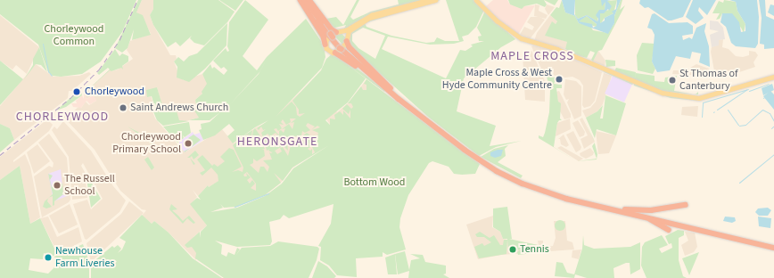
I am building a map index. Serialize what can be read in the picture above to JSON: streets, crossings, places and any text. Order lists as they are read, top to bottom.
{
  "districts": ["MAPLE CROSS", "CHORLEYWOOD", "HERONSGATE"],
  "parks": ["Chorleywood Common", "Bottom Wood"],
  "places": [
    "Maple Cross & West Hyde Community Centre",
    "St Thomas of Canterbury",
    "Chorleywood",
    "Saint Andrews Church",
    "Chorleywood Primary School",
    "The Russell School",
    "Tennis",
    "Newhouse Farm Liveries"
  ]
}
